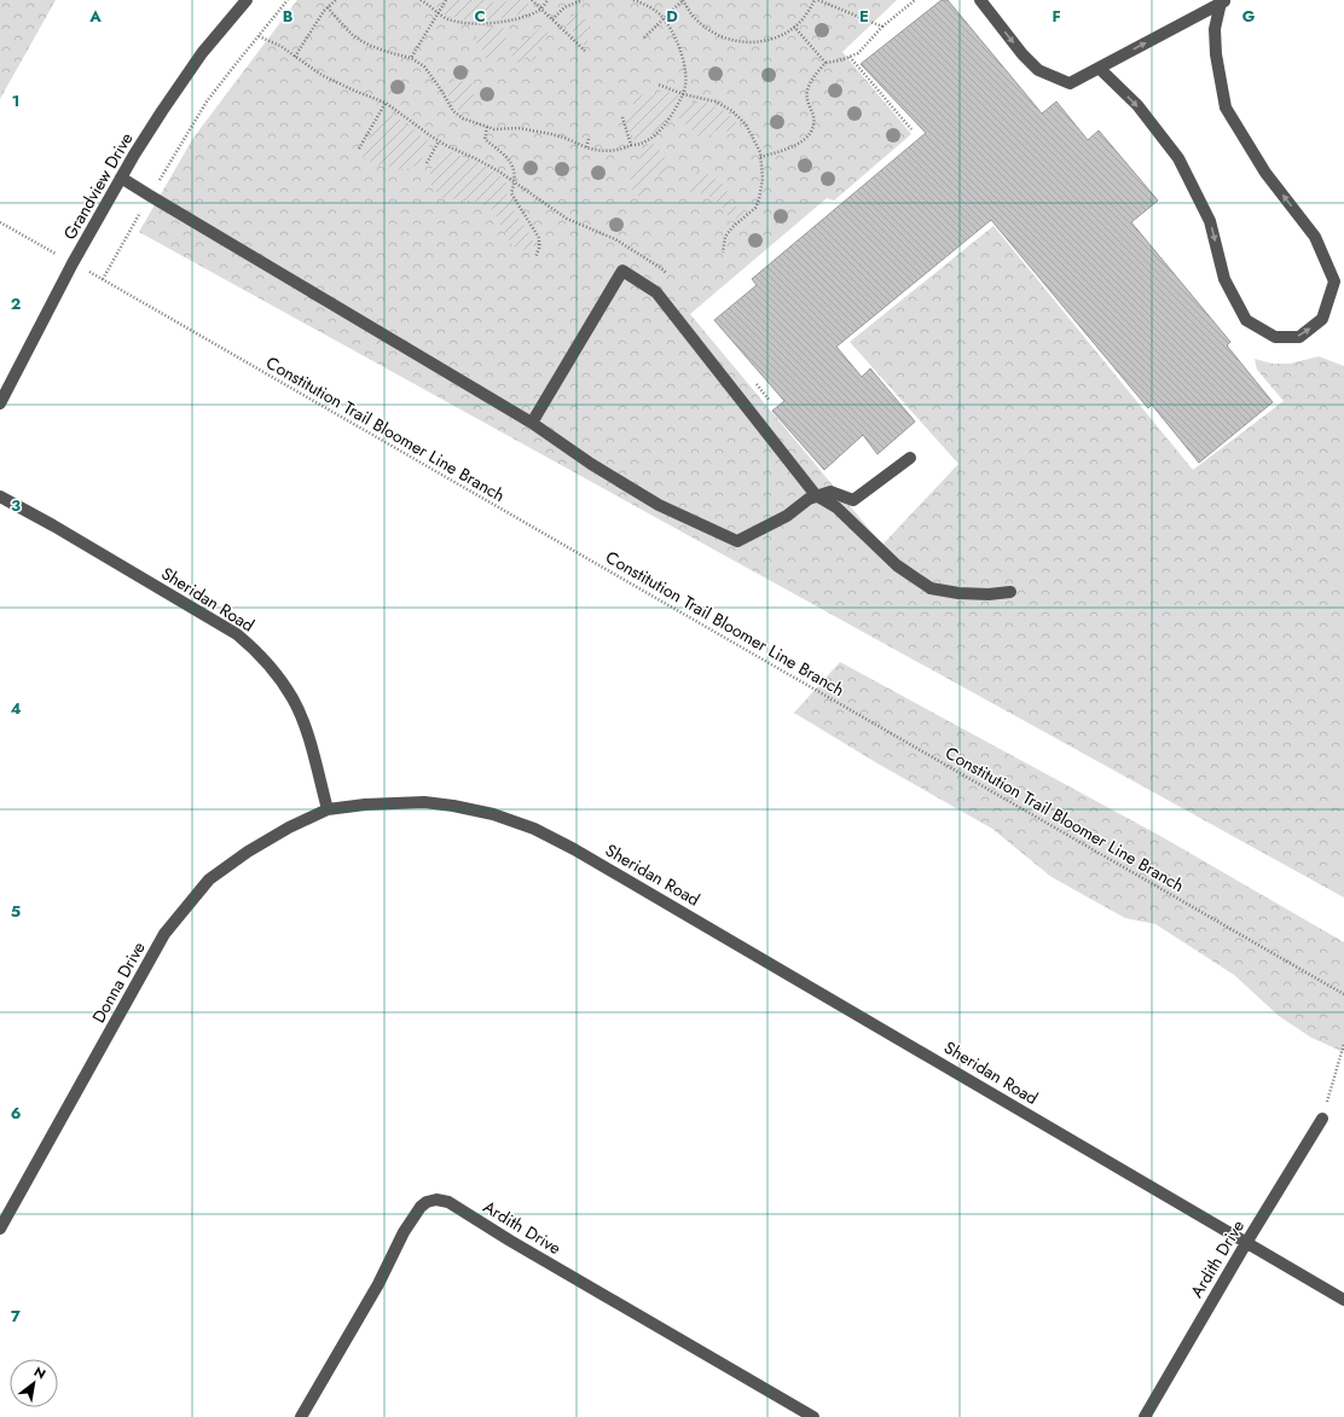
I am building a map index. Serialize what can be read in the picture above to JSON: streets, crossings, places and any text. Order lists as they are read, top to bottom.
{
  "streets": {
    "street": [
      "Grandview Drive",
      "Sheridan Road",
      "Donna Drive",
      "Ardith Drive"
    ],
    "path": ["Constitution Trail Bloomer Line Branch"]
  },
  "crossings": [
    ["Sheridan Road", "Donna Drive"],
    ["Sheridan Road", "Ardith Drive"]
  ],
  "north": "top right",
  "grid": {
    "columns": [
      "A",
      "B",
      "C",
      "D",
      "E",
      "F",
      "G"
    ],
    "rows": [
      "1",
      "2",
      "3",
      "4",
      "5",
      "6",
      "7"
    ]
  }
}
